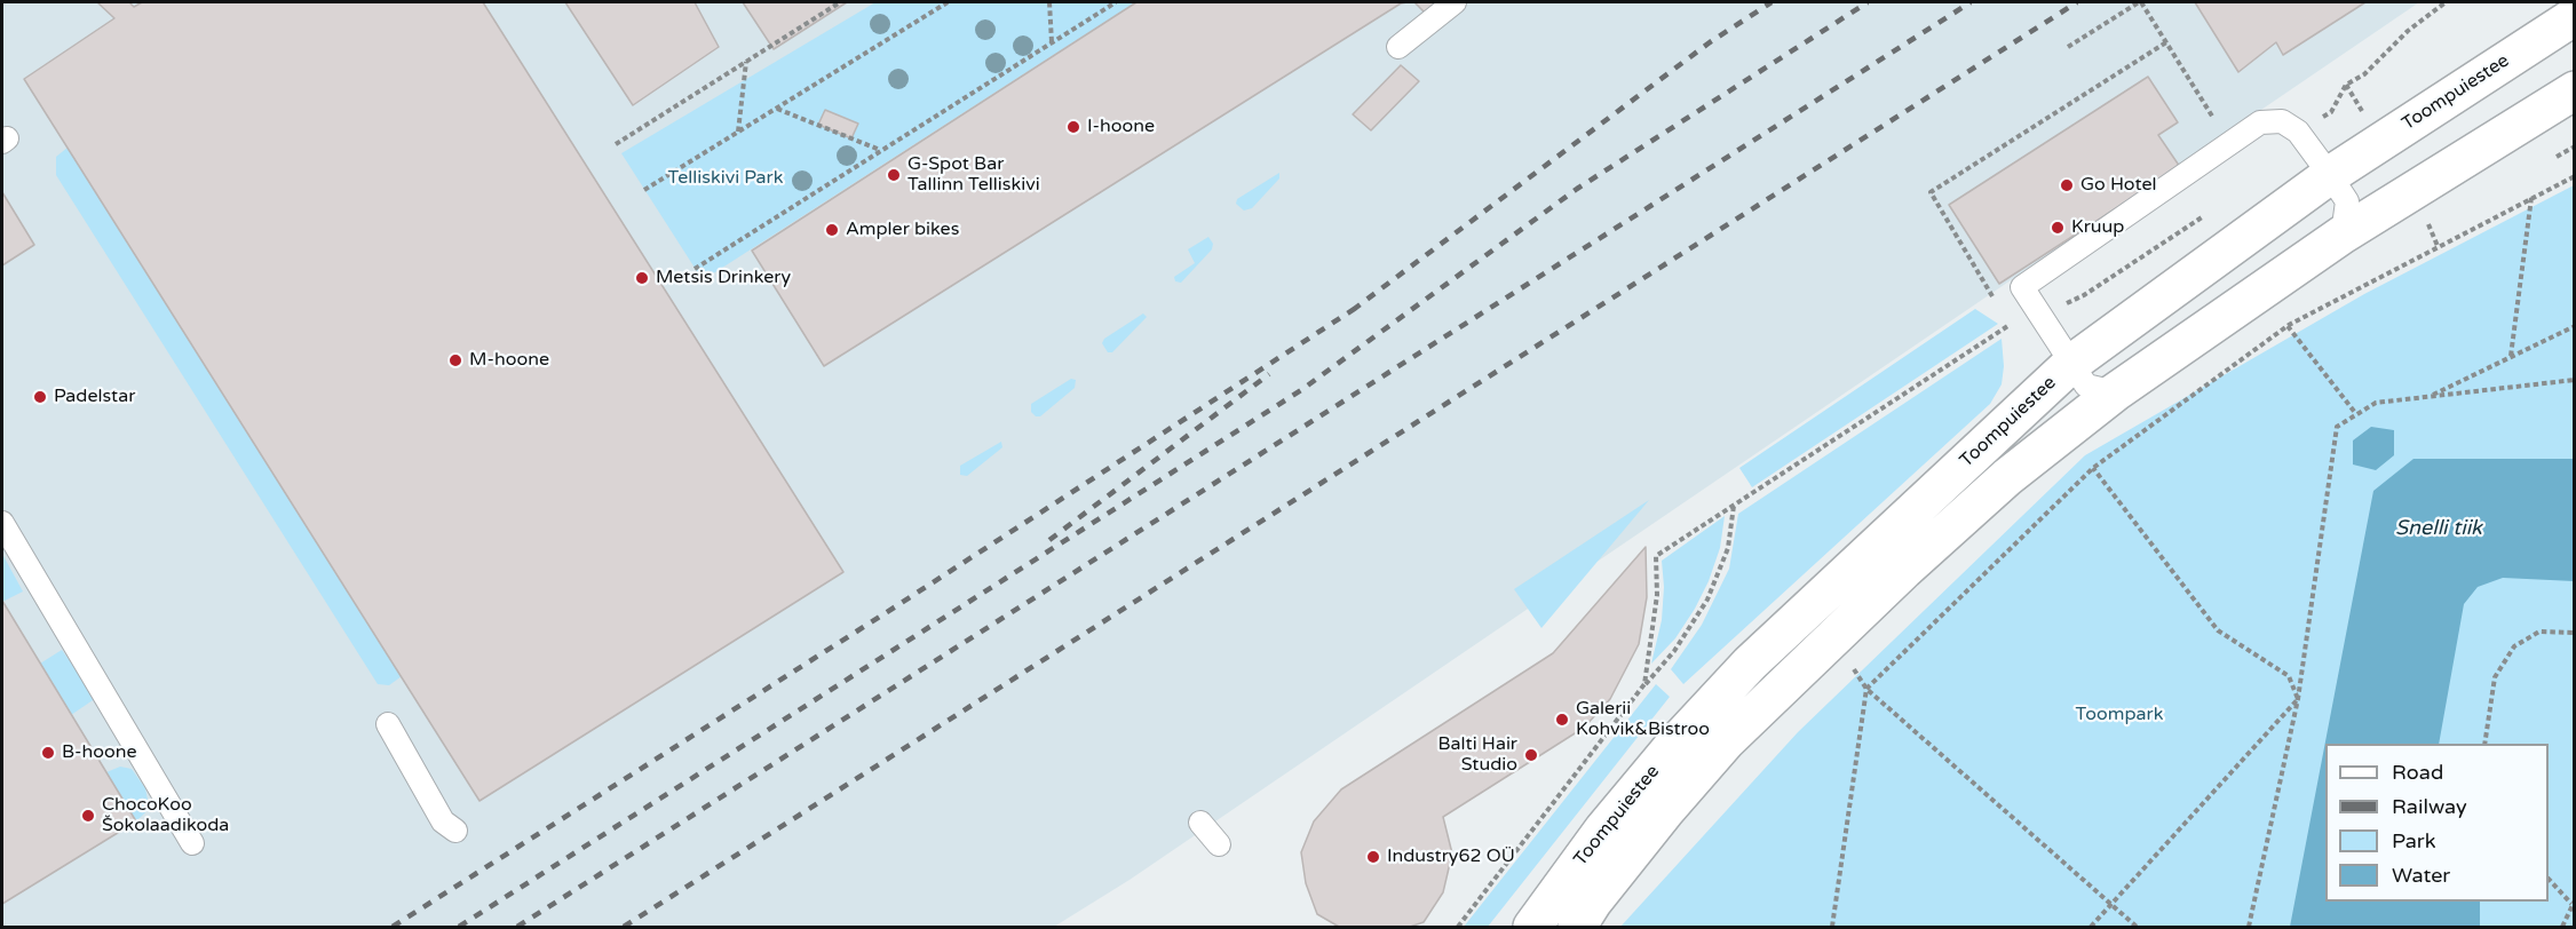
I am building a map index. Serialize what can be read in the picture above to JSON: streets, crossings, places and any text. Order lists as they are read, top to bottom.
{
  "streets": {
    "main road": ["Toompuiestee"]
  },
  "water": ["Snelli tiik"],
  "parks": ["Telliskivi Park", "Toompark"],
  "places": [
    "I-hoone",
    "G-Spot Bar Tallinn Telliskivi",
    "Go Hotel",
    "Kruup",
    "Ampler bikes",
    "Metsis Drinkery",
    "M-hoone",
    "Padelstar",
    "Galerii Kohvik&Bistroo",
    "B-hoone",
    "Balti Hair Studio",
    "ChocoKoo Šokolaadikoda",
    "Industry62 OÜ"
  ],
  "legend": [
    "Road",
    "Railway",
    "Park",
    "Water"
  ]
}
